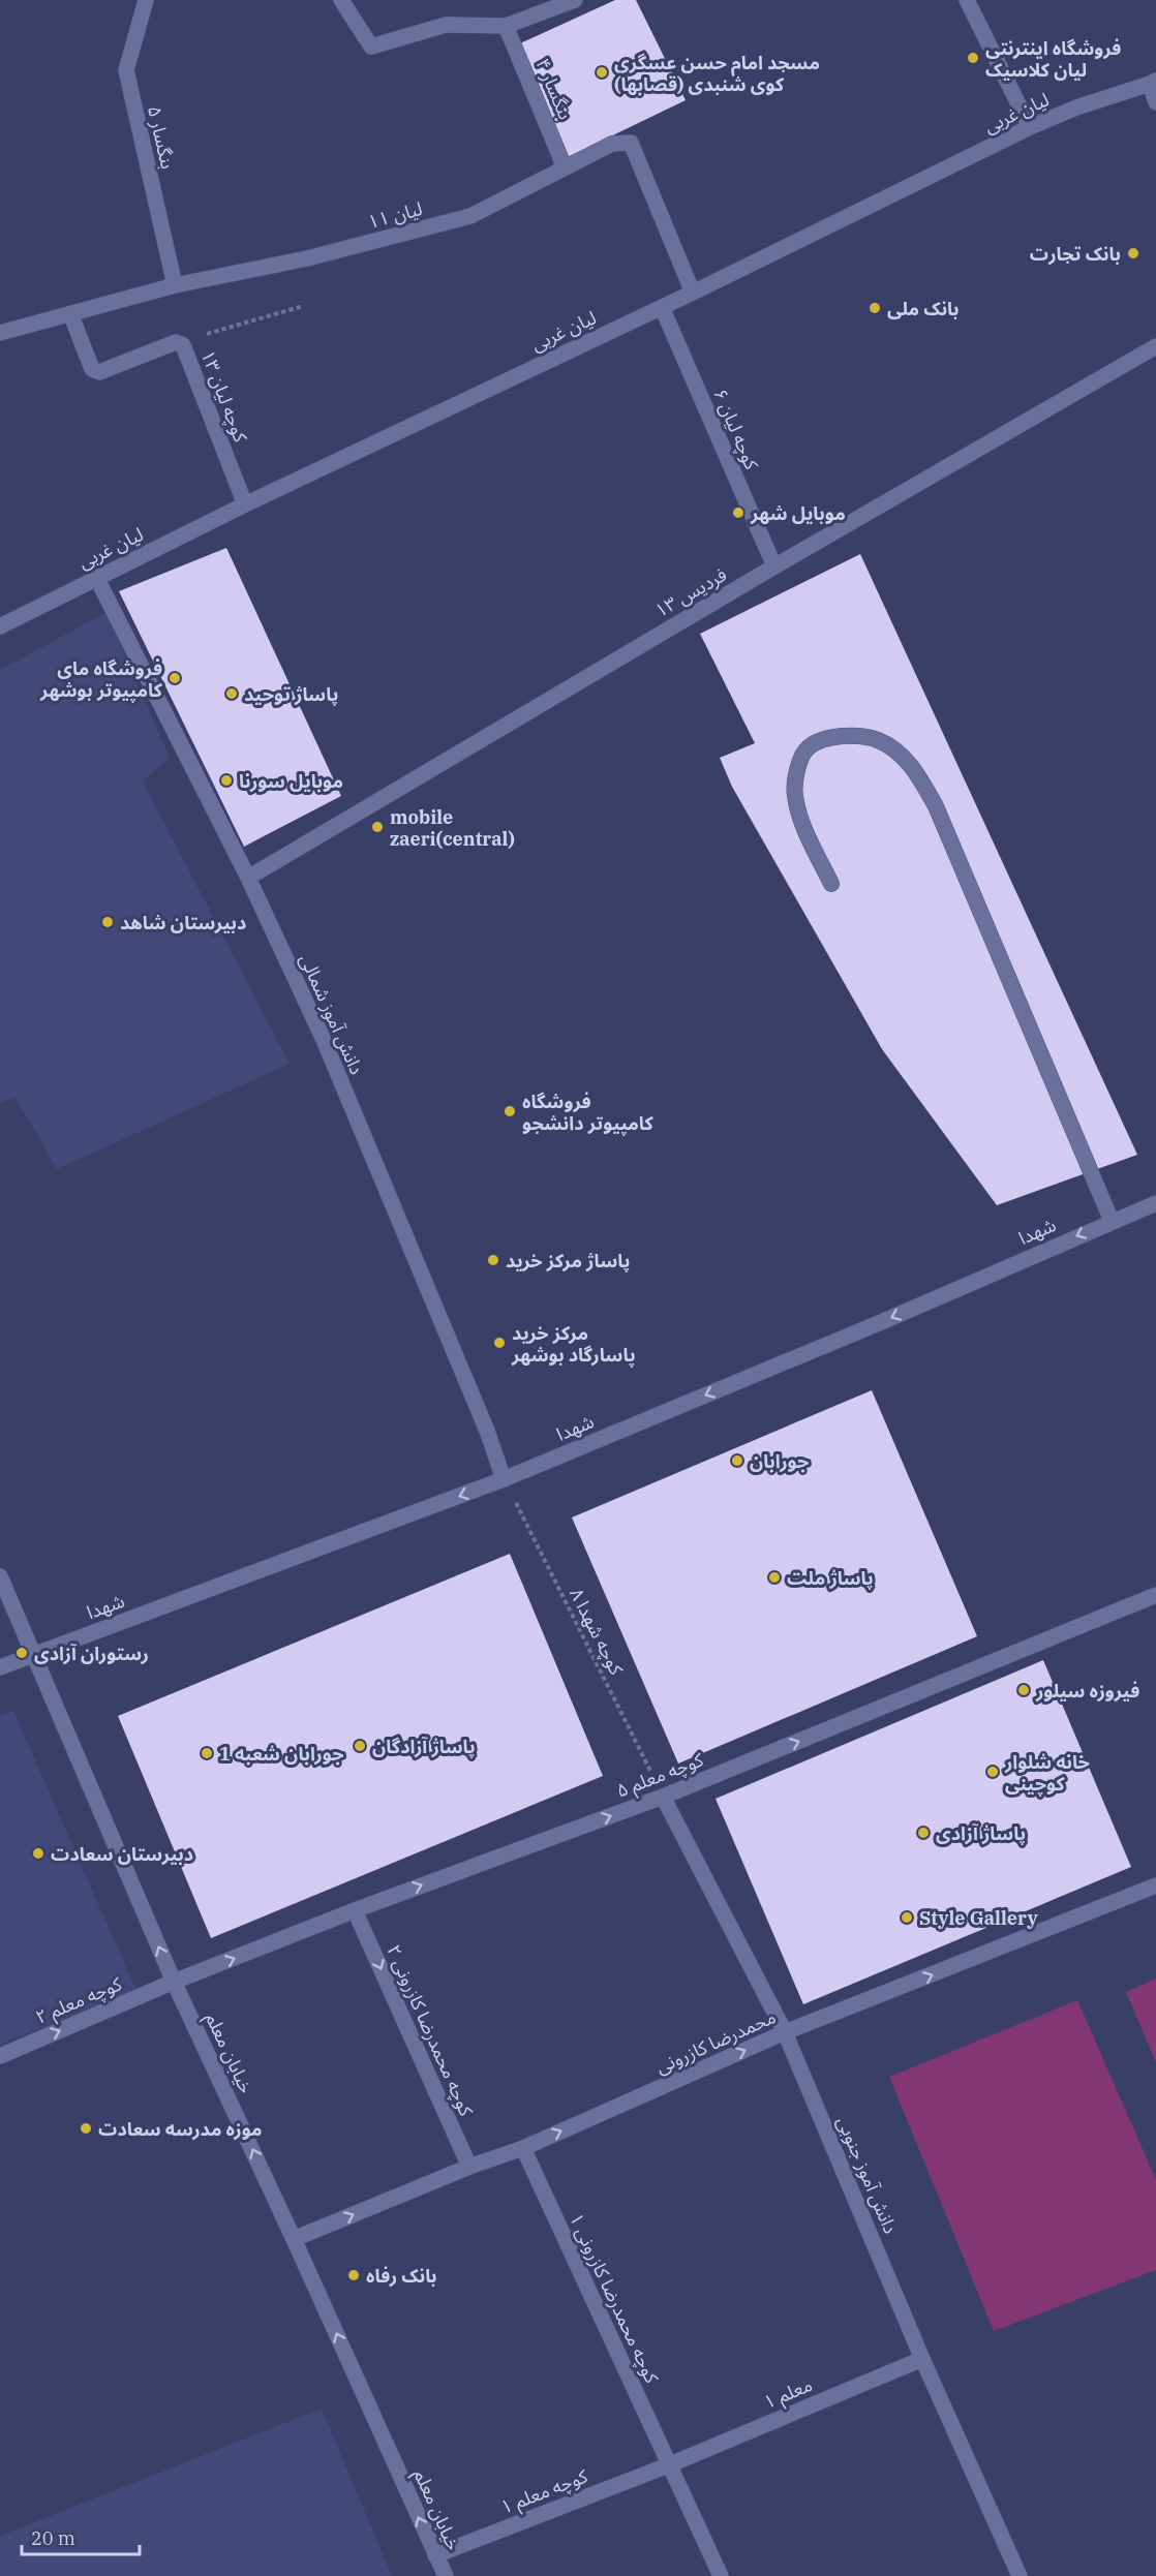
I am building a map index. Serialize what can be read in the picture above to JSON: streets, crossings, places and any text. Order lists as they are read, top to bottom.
{
  "streets": {
    "street": [
      "بنگسار ۴",
      "لیان غربی",
      "بنگسار ۵",
      "لیان ۱۱",
      "کوچه لیان ۱۳",
      "کوچه لیان ۶",
      "فردیس ۱۳",
      "دانش آموز شمالی",
      "شهدا",
      "کوچه معلم ۵",
      "کوچه معلم ۲",
      "کوچه محمدرضا کازرونی ۲",
      "محمدرضا کازرونی",
      "خیابان معلم",
      "دانش آموز جنوبی",
      "کوچه محمدرضا کازرونی ۱",
      "معلم ۱",
      "کوچه معلم ۱"
    ],
    "path": ["کوچه شهدا ۸"]
  },
  "crossings": [
    ["بنگسار ۴", "لیان ۱۱"],
    ["لیان غربی", "لیان ۱۱"],
    ["لیان غربی", "کوچه لیان ۱۳"],
    ["لیان غربی", "کوچه لیان ۶"],
    ["لیان غربی", "دانش آموز شمالی"],
    ["بنگسار ۵", "لیان ۱۱"],
    ["لیان ۱۱", "کوچه لیان ۱۳"],
    ["کوچه لیان ۶", "فردیس ۱۳"],
    ["فردیس ۱۳", "دانش آموز شمالی"],
    ["دانش آموز شمالی", "شهدا"],
    ["دانش آموز شمالی", "کوچه شهدا ۸"],
    ["شهدا", "کوچه شهدا ۸"],
    ["شهدا", "خیابان معلم"],
    ["کوچه شهدا ۸", "کوچه معلم ۵"],
    ["کوچه شهدا ۸", "دانش آموز جنوبی"],
    ["کوچه معلم ۵", "کوچه معلم ۲"],
    ["کوچه معلم ۵", "کوچه محمدرضا کازرونی ۲"],
    ["کوچه معلم ۵", "خیابان معلم"],
    ["کوچه معلم ۵", "دانش آموز جنوبی"],
    ["کوچه معلم ۲", "خیابان معلم"],
    ["کوچه محمدرضا کازرونی ۲", "محمدرضا کازرونی"],
    ["محمدرضا کازرونی", "خیابان معلم"],
    ["محمدرضا کازرونی", "دانش آموز جنوبی"],
    ["محمدرضا کازرونی", "کوچه محمدرضا کازرونی ۱"],
    ["خیابان معلم", "کوچه معلم ۱"],
    ["دانش آموز جنوبی", "معلم ۱"],
    ["کوچه محمدرضا کازرونی ۱", "معلم ۱"],
    ["کوچه محمدرضا کازرونی ۱", "کوچه معلم ۱"],
    ["معلم ۱", "کوچه معلم ۱"]
  ],
  "one_way": [
    "شهدا",
    "کوچه معلم ۵",
    "کوچه معلم ۲",
    "کوچه محمدرضا کازرونی ۲",
    "محمدرضا کازرونی",
    "خیابان معلم"
  ],
  "places": [
    "فروشگاه اینترنتی لیان کلاسیک",
    "مسجد امام حسن عسگری کوی شنبدی (قصابها)",
    "بانک تجارت",
    "بانک ملی",
    "موبایل شهر",
    "فروشگاه مای کامپیوتر بوشهر",
    "پاساژ توحید",
    "موبایل سورنا",
    "mobile zaeri(central)",
    "دبیرستان شاهد",
    "فروشگاه کامپیوتر دانشجو",
    "پاساژ مرکز خرید",
    "مرکز خرید پاسارگاد بوشهر",
    "جورابان",
    "پاساژ ملت",
    "رستوران آزادی",
    "فیروزه سیلور",
    "پاساژ آزادگان",
    "جورابان شعبه 1",
    "خانه شلوار کوچینی",
    "پاساژ آزادی",
    "دبیرستان سعادت",
    "Style Gallery",
    "موزه مدرسه سعادت",
    "بانک رفاه"
  ],
  "scale_bar": "20 m"
}
